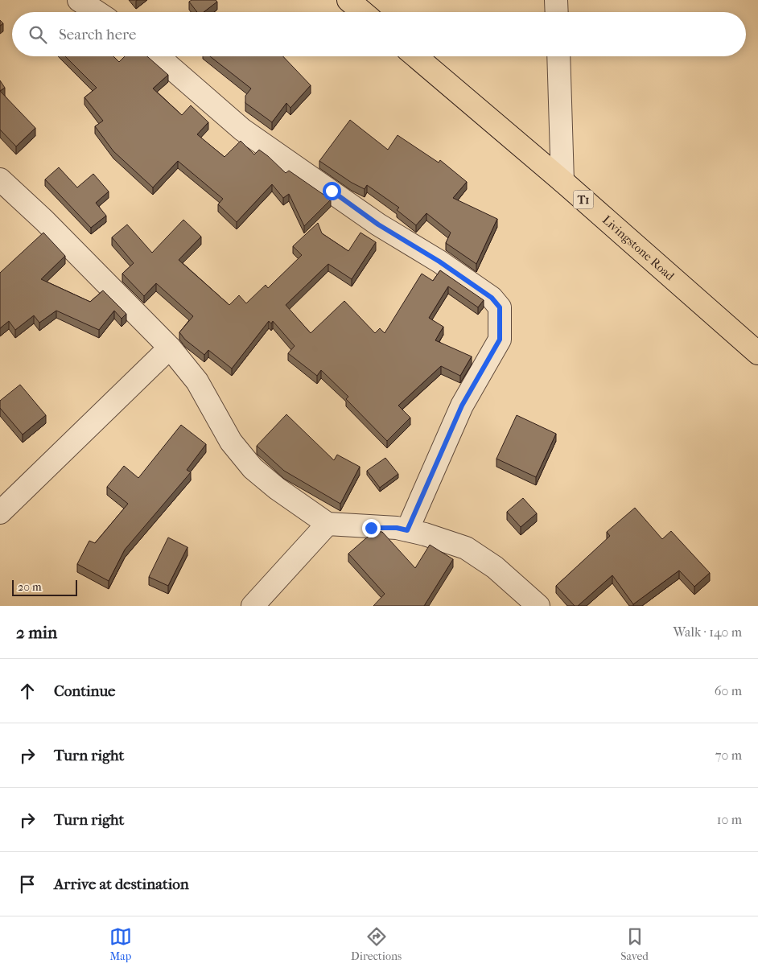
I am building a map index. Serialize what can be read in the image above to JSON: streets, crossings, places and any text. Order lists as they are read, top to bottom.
{
  "streets": {
    "highway": ["T1", "Livingstone Road"]
  },
  "scale_bar": "20 m",
  "page": {
    "search": "Search here",
    "scale": "20 m",
    "heading": ["2 min", "Walk · 140 m"],
    "list": [
      ["Continue", "60 m"],
      ["Turn right", "70 m"],
      ["Turn right", "10 m"],
      "Arrive at destination"
    ],
    "nav": ["Map", "Directions", "Saved"]
  }
}
